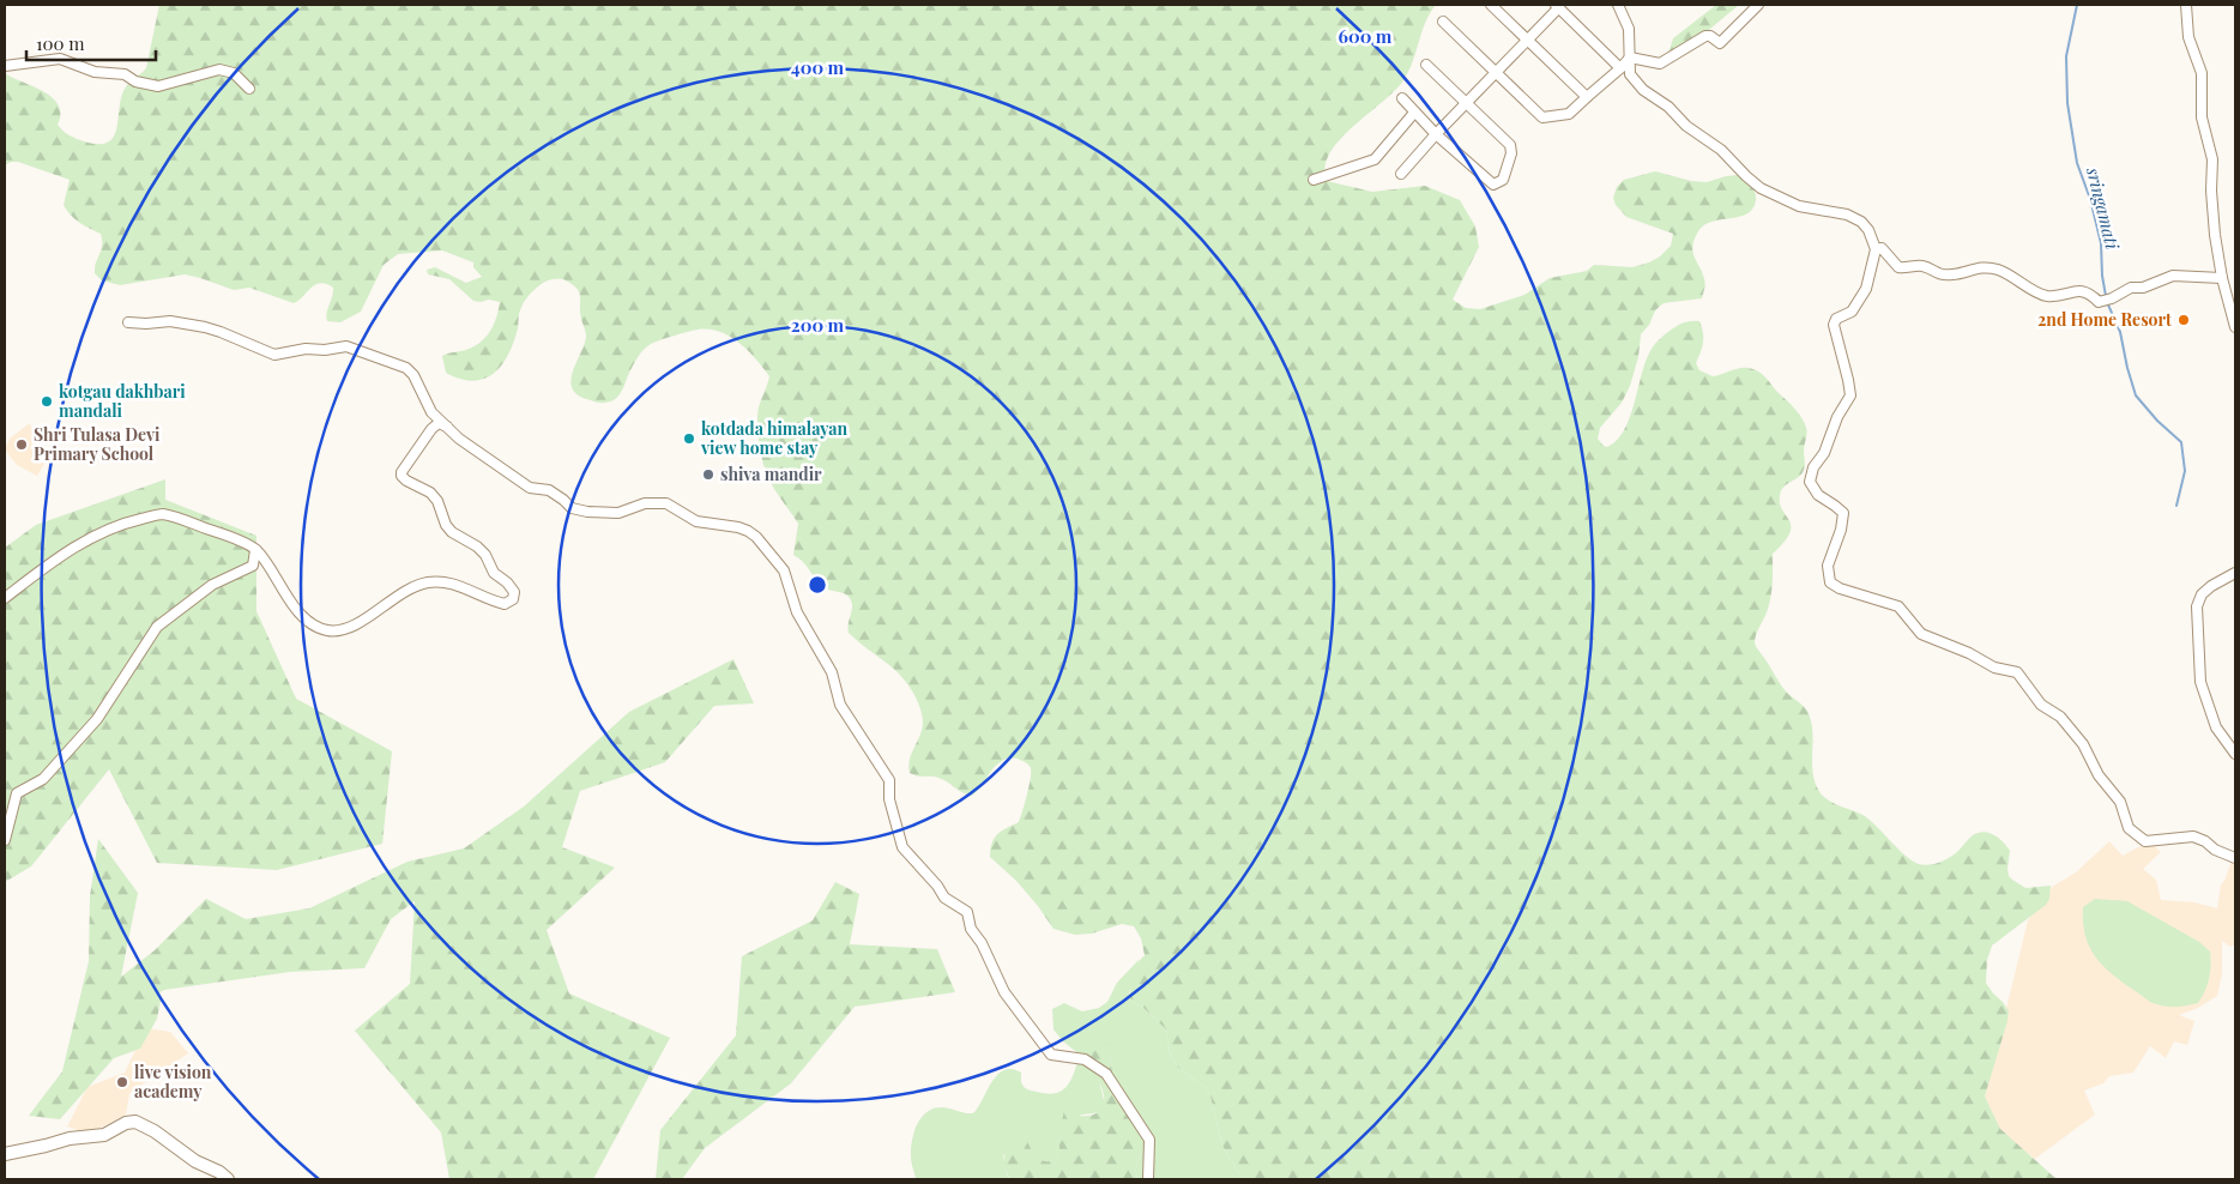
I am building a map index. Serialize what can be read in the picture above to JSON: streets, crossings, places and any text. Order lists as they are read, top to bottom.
{
  "water": ["sringamati"],
  "places": [
    "2nd Home Resort",
    "kotgau dakhbari mandali",
    "kotdada himalayan view home stay",
    "Shri Tulasa Devi Primary School",
    "shiva mandir",
    "live vision academy"
  ],
  "scale_bar": "100 m",
  "rings": ["600 m", "400 m", "200 m"]
}
